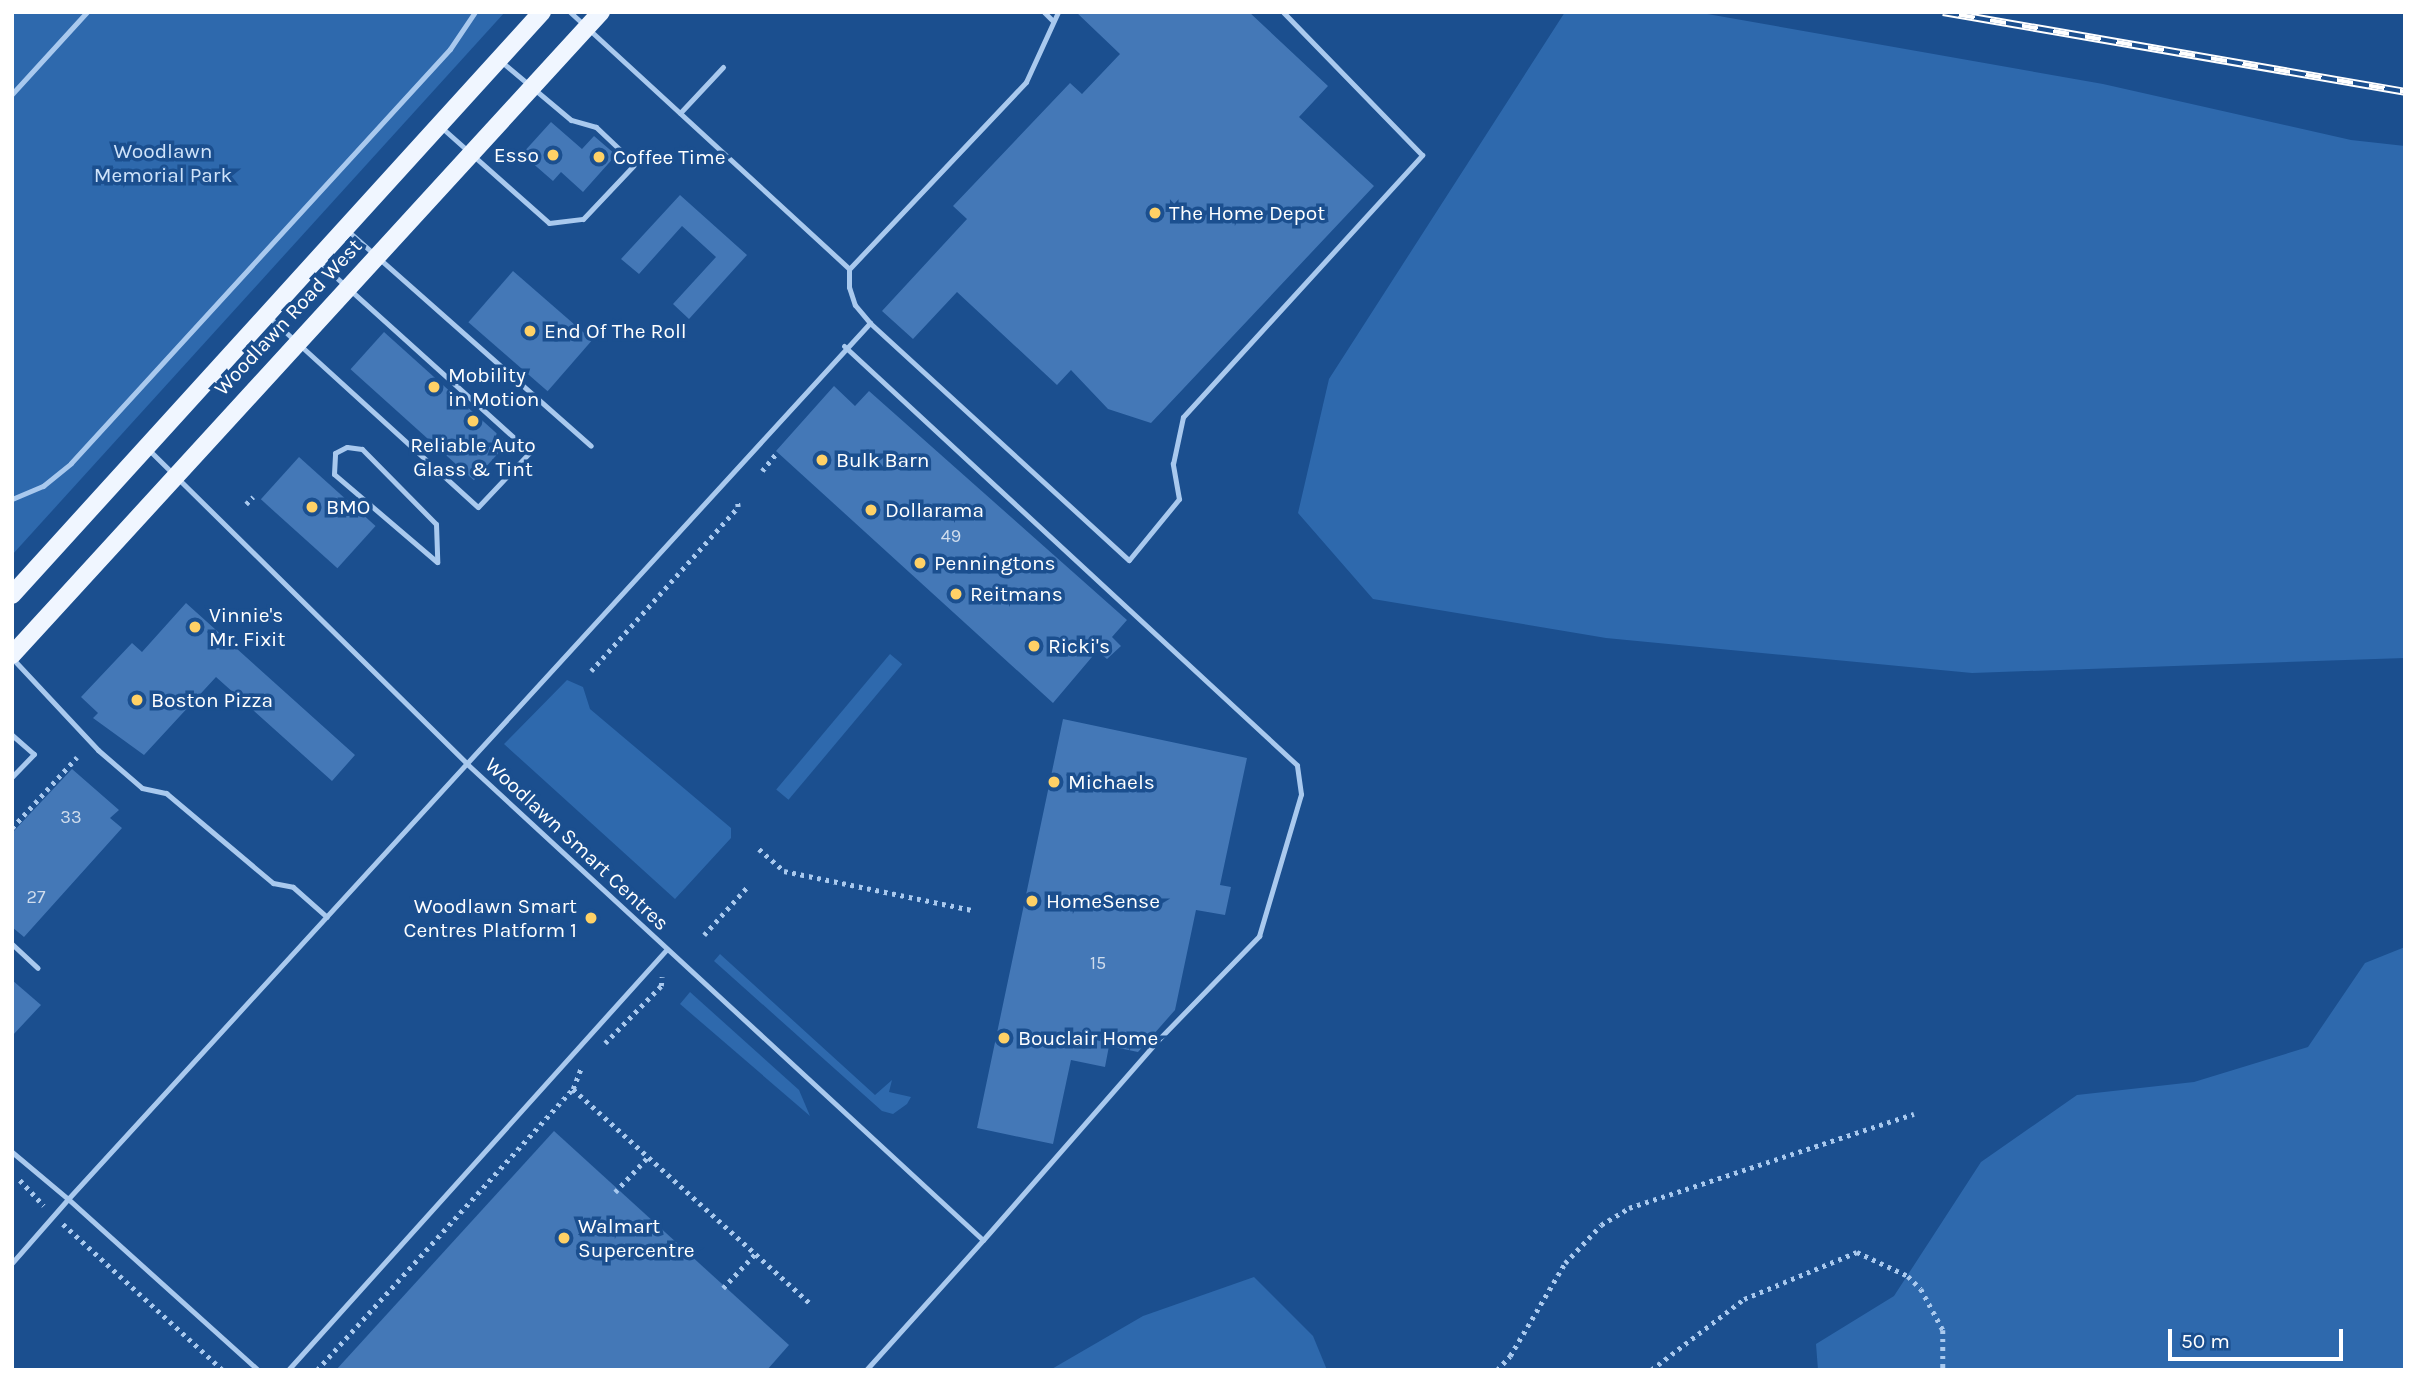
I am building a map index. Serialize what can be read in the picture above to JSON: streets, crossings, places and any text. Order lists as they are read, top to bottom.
{
  "streets": {
    "main road": ["Woodlawn Road West"],
    "lane": ["Woodlawn Smart Centres"]
  },
  "parks": ["Woodlawn Memorial Park"],
  "places": [
    "Esso",
    "Coffee Time",
    "The Home Depot",
    "End Of The Roll",
    "Mobility in Motion",
    "Reliable Auto Glass & Tint",
    "Bulk Barn",
    "BMO",
    "Dollarama",
    "Penningtons",
    "Reitmans",
    "Vinnie's Mr. Fixit",
    "Ricki's",
    "Boston Pizza",
    "Michaels",
    "HomeSense",
    "Woodlawn Smart Centres Platform 1",
    "Bouclair Home",
    "Walmart Supercentre"
  ],
  "house_numbers": [
    "49",
    "33",
    "27",
    "15"
  ],
  "scale_bar": "50 m"
}
